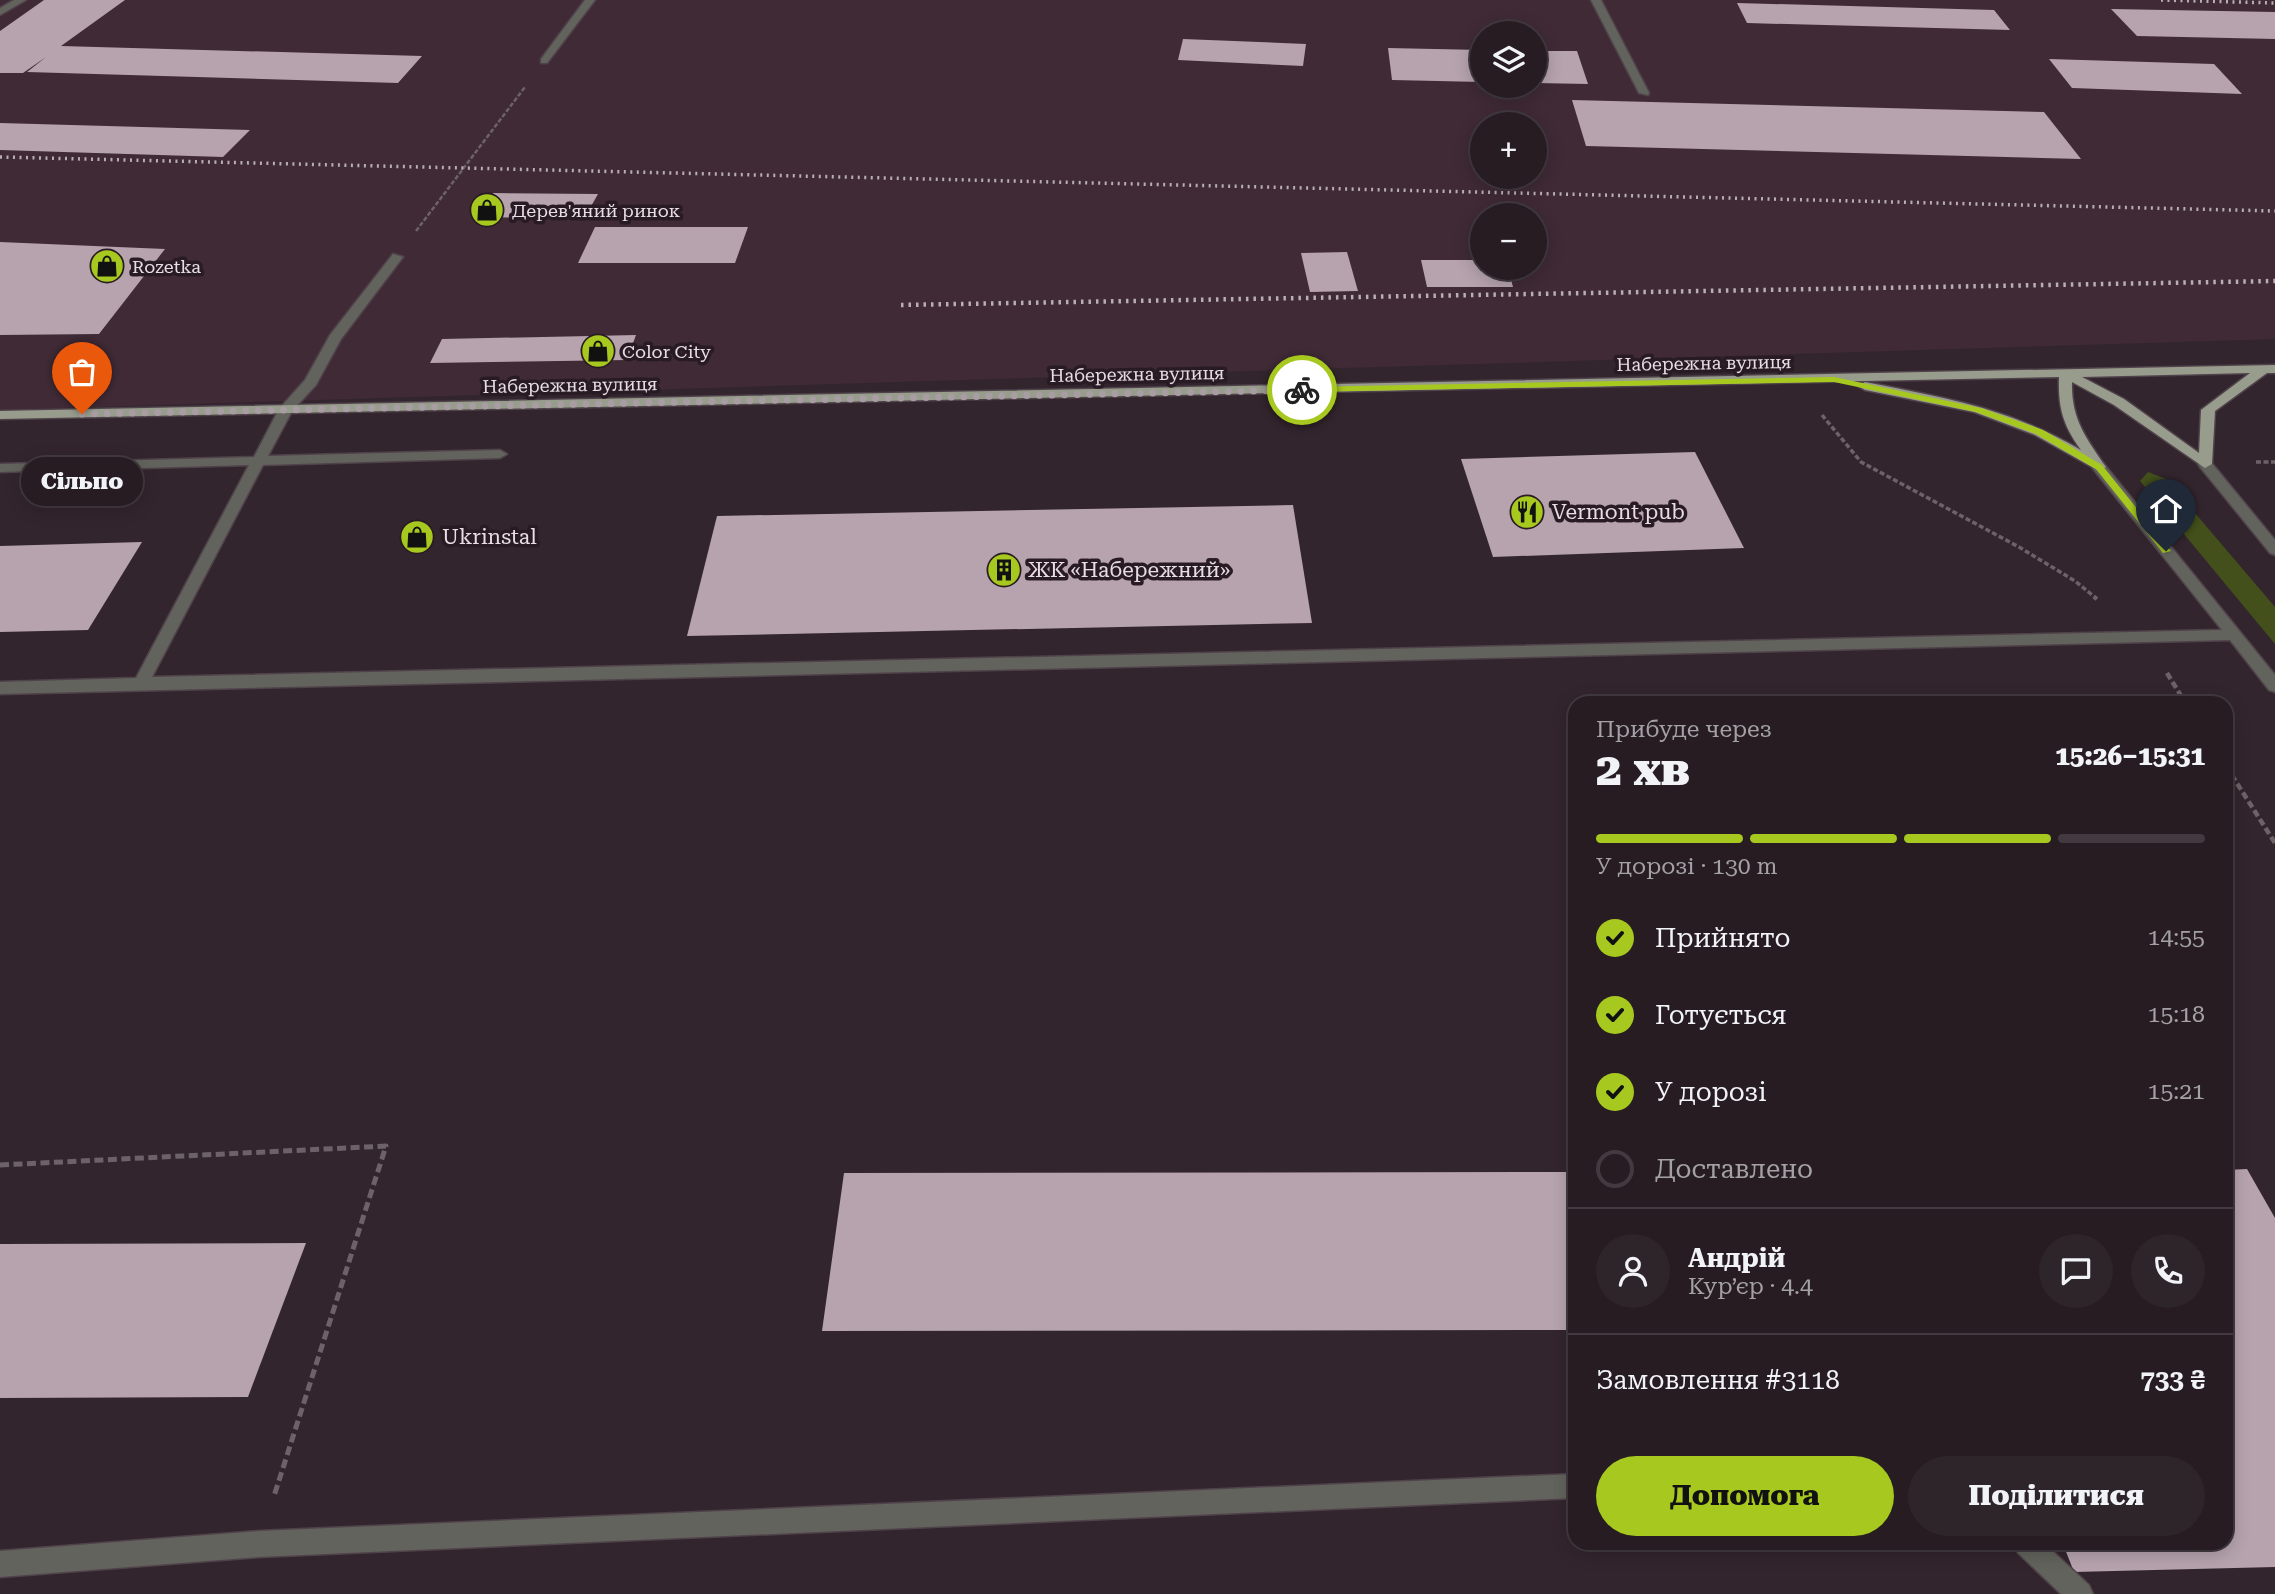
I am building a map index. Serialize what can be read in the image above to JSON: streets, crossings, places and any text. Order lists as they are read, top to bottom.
{
  "streets": {
    "main road": ["Набережна вулиця"]
  },
  "places": {
    "shop": [
      "Дерев'яний ринок",
      "Rozetka",
      "Color City",
      "Ukrinstal"
    ],
    "other": ["Сільпо"],
    "restaurant": ["Vermont pub"],
    "building": ["ЖК «Набережний»"]
  },
  "page": {
    "map_buttons": ["+", "−"],
    "bubble": "Сільпо",
    "heading": ["2 хв", "Прибуде через", "15:26–15:31"],
    "panel": [
      "Андрій",
      "Кур’єр · 4.4",
      "Замовлення #3118",
      "733 ₴"
    ],
    "bar": "У дорозі · 130 m",
    "list": [
      ["Прийнято", "14:55"],
      ["Готується", "15:18"],
      ["У дорозі", "15:21"],
      "Доставлено"
    ],
    "buttons": ["Допомога", "Поділитися"]
  }
}
